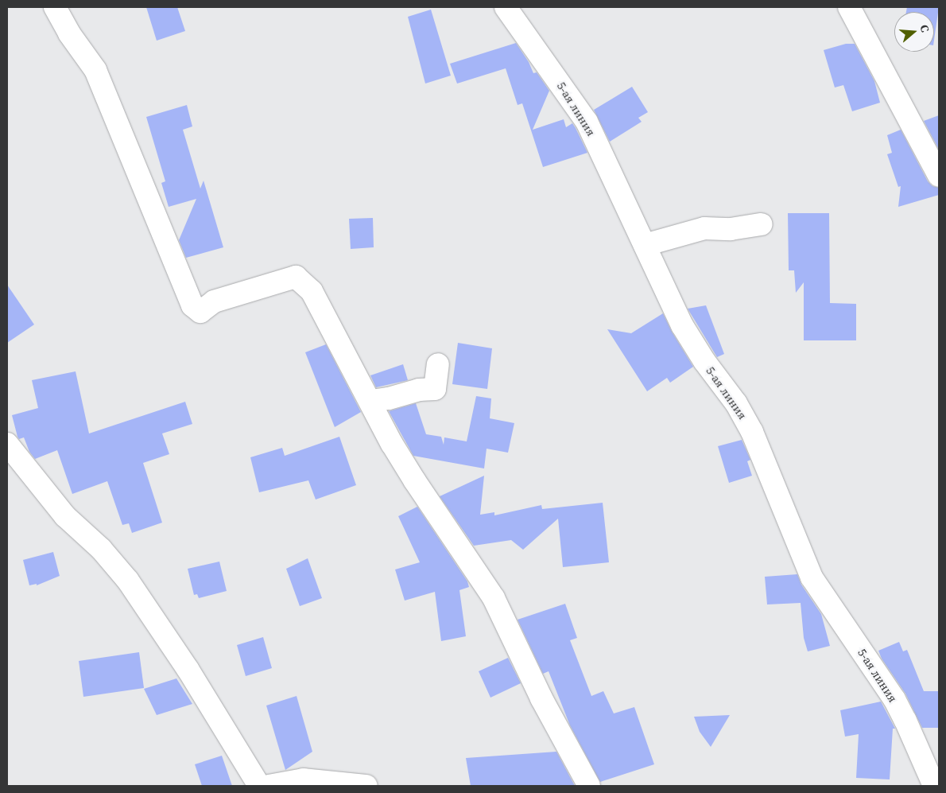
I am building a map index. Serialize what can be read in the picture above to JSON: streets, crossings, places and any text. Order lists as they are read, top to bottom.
{
  "streets": {
    "street": ["5-ая линия"]
  },
  "north": "right"
}
